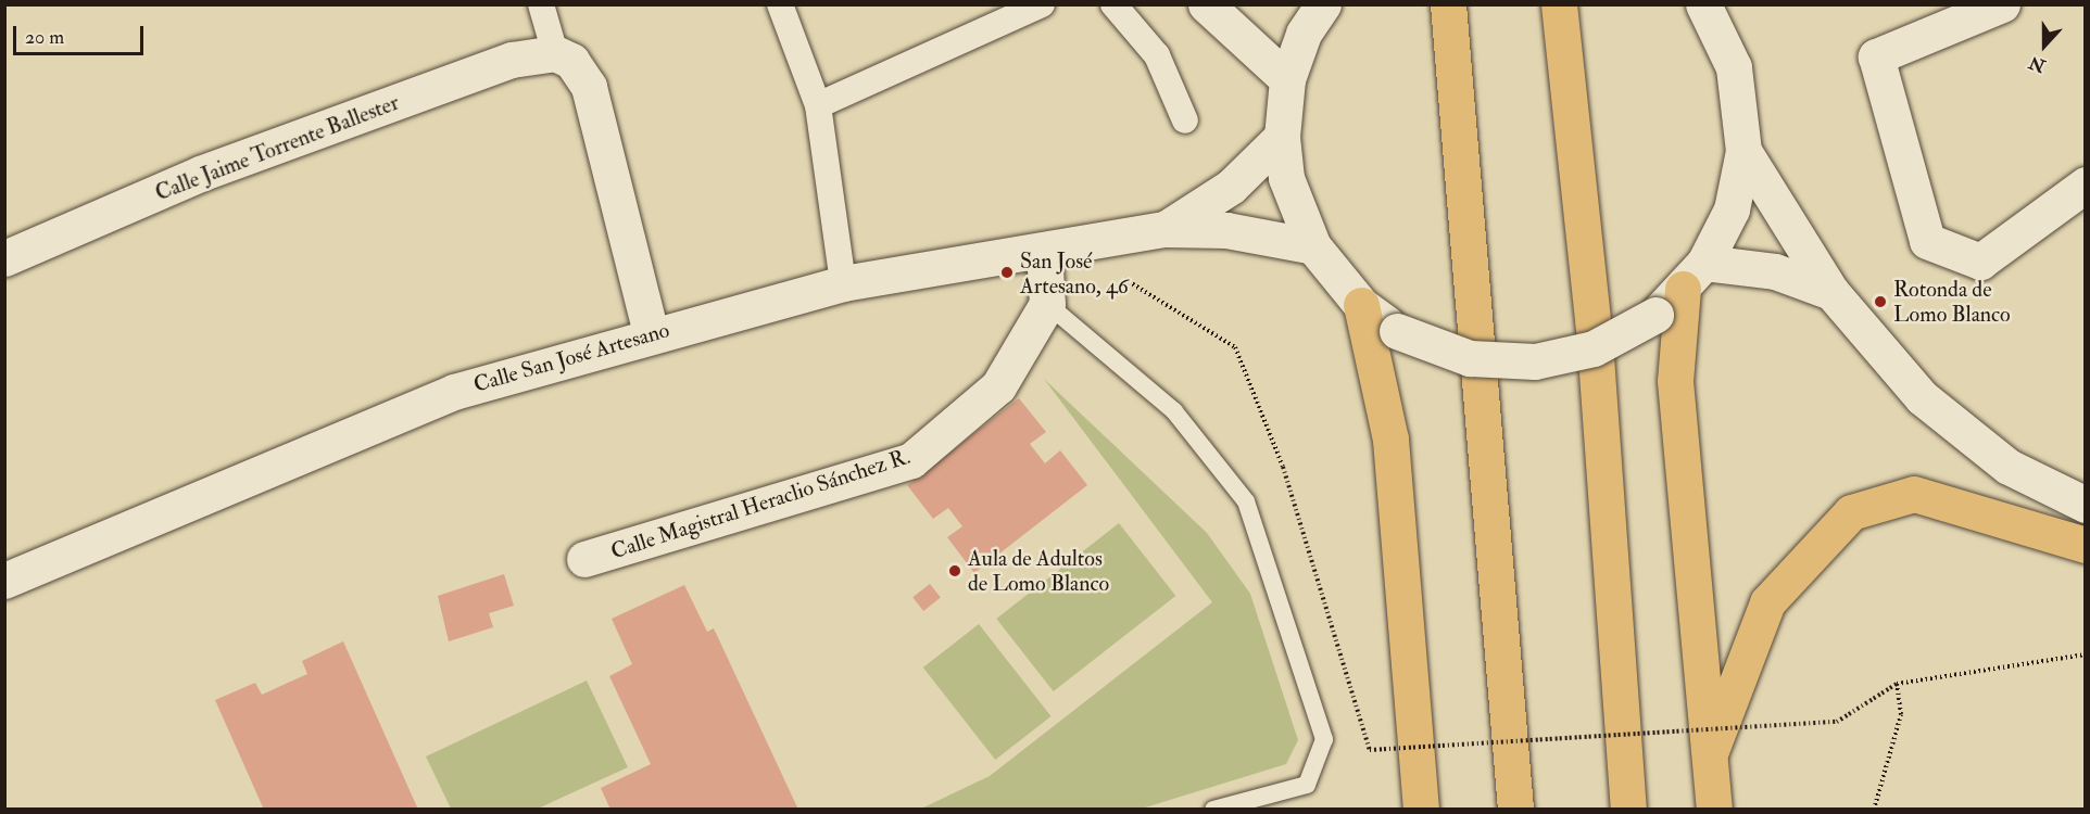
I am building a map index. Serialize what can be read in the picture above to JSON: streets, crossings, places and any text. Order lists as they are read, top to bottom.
{
  "streets": {
    "street": ["Calle Jaime Torrente Ballester", "Calle San José Artesano", "Calle Magistral Heraclio Sánchez R."]
  },
  "places": ["San José Artesano, 46", "Rotonda de Lomo Blanco", "Aula de Adultos de Lomo Blanco"],
  "scale_bar": "20 m",
  "north": "bottom"
}
